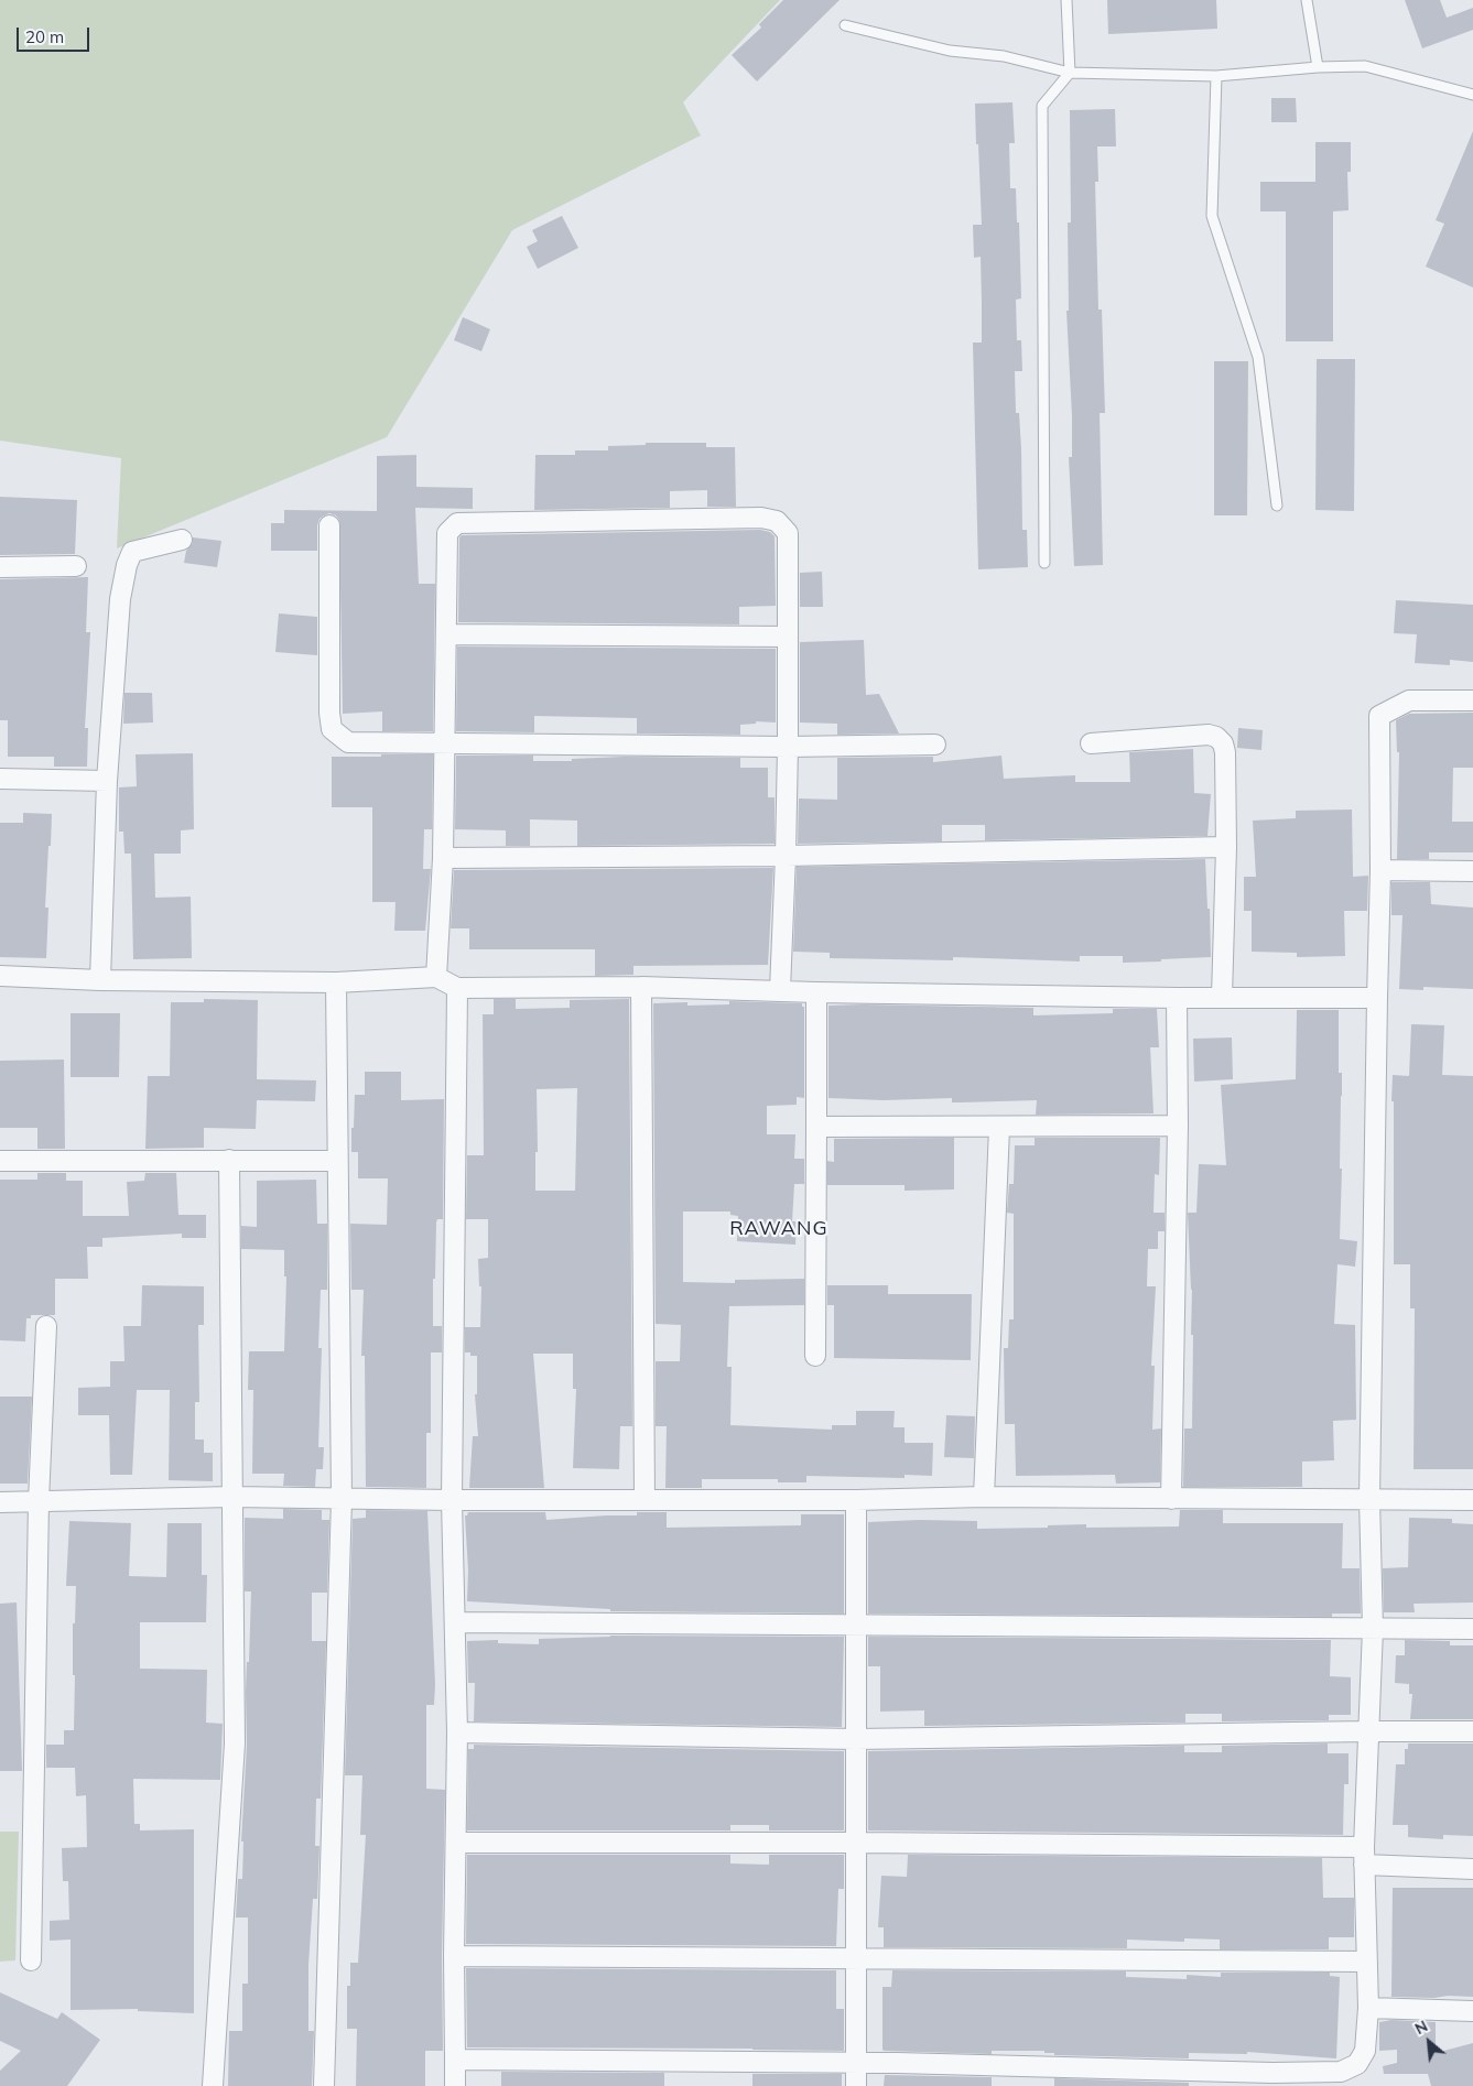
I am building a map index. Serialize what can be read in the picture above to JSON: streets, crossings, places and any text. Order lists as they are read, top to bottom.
{
  "districts": ["RAWANG"],
  "scale_bar": "20 m",
  "north": "top left"
}
